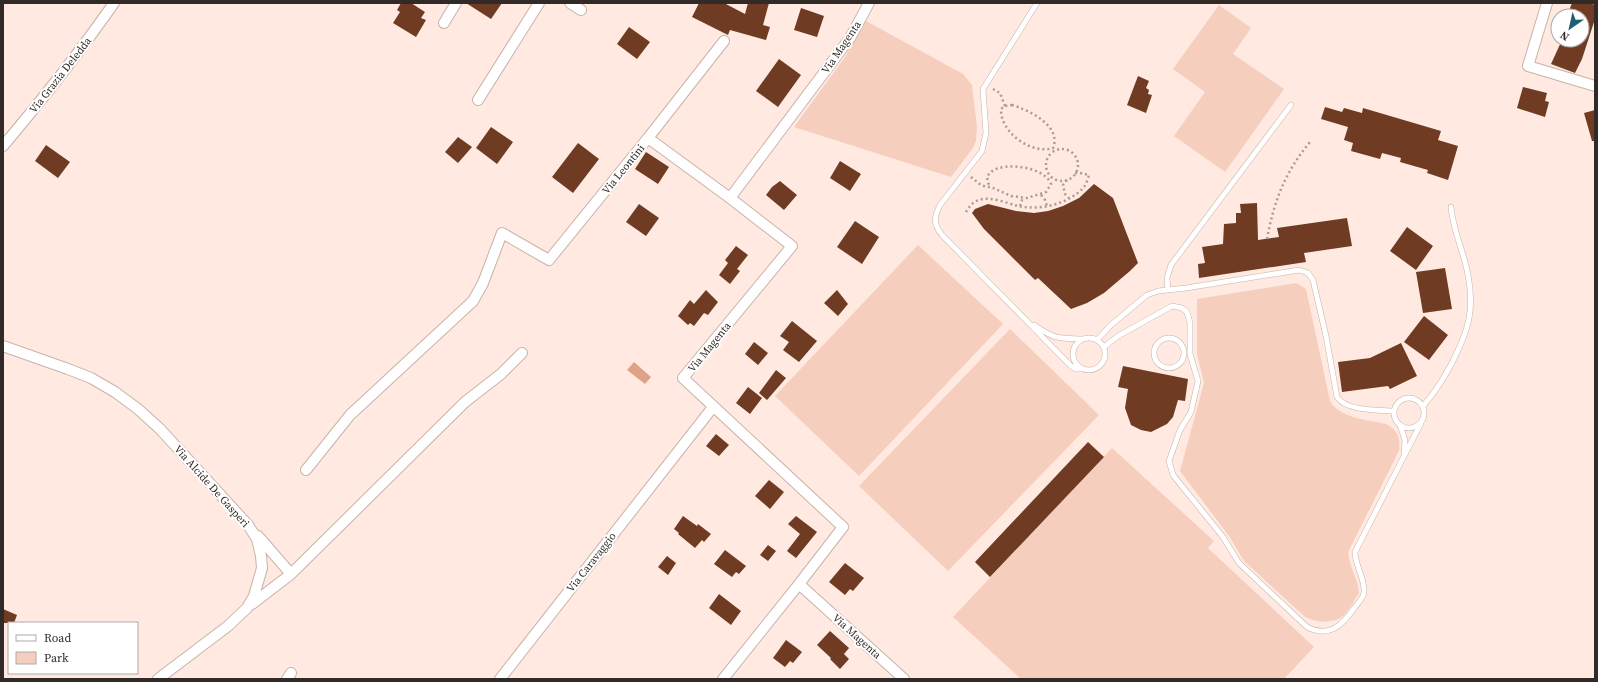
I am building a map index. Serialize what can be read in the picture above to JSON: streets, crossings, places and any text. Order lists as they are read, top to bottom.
{
  "streets": {
    "street": [
      "Via Magenta",
      "Via Grazia Deledda",
      "Via Leontini",
      "Via Alcide De Gasperi",
      "Via Caravaggio"
    ]
  },
  "crossings": [
    ["Via Magenta", "Via Leontini"],
    ["Via Magenta", "Via Caravaggio"]
  ],
  "legend": ["Road", "Park"],
  "north": "bottom left"
}
